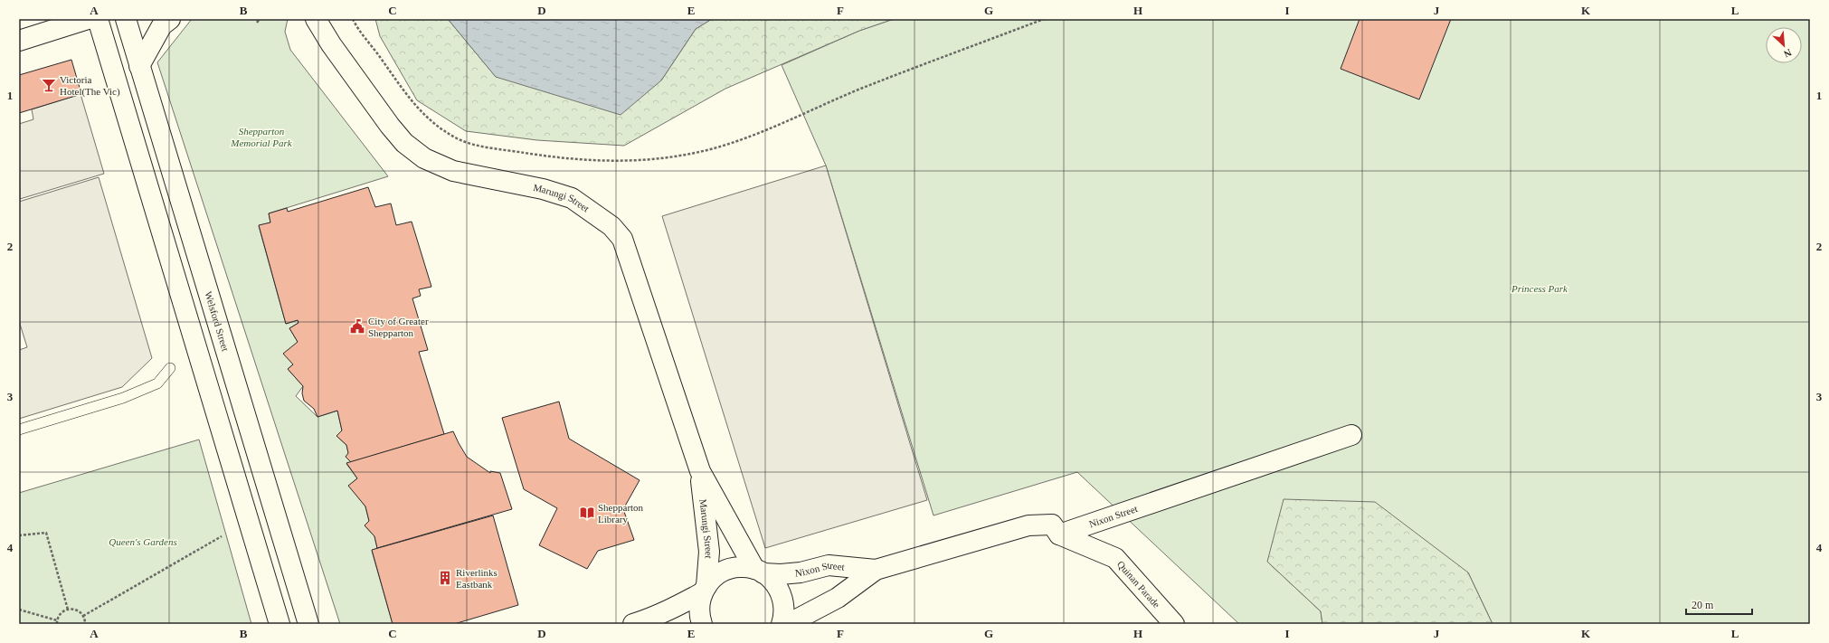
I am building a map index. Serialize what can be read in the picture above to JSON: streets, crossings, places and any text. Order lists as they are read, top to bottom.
{
  "streets": {
    "street": [
      "Marungi Street",
      "Welsford Street",
      "Nixon Street",
      "Quinan Parade"
    ]
  },
  "crossings": [
    ["Marungi Street", "Nixon Street"],
    ["Nixon Street", "Quinan Parade"]
  ],
  "parks": ["Shepparton Memorial Park", "Princess Park", "Queen's Gardens"],
  "places": {
    "bar": ["Victoria Hotel(The Vic)"],
    "public building": ["City of Greater Shepparton"],
    "library": ["Shepparton Library"],
    "building": ["Riverlinks Eastbank"]
  },
  "scale_bar": "20 m",
  "north": "bottom right",
  "grid": {
    "columns": [
      "A",
      "B",
      "C",
      "D",
      "E",
      "F",
      "G",
      "H",
      "I",
      "J",
      "K",
      "L"
    ],
    "rows": [
      "1",
      "2",
      "3",
      "4"
    ]
  }
}
